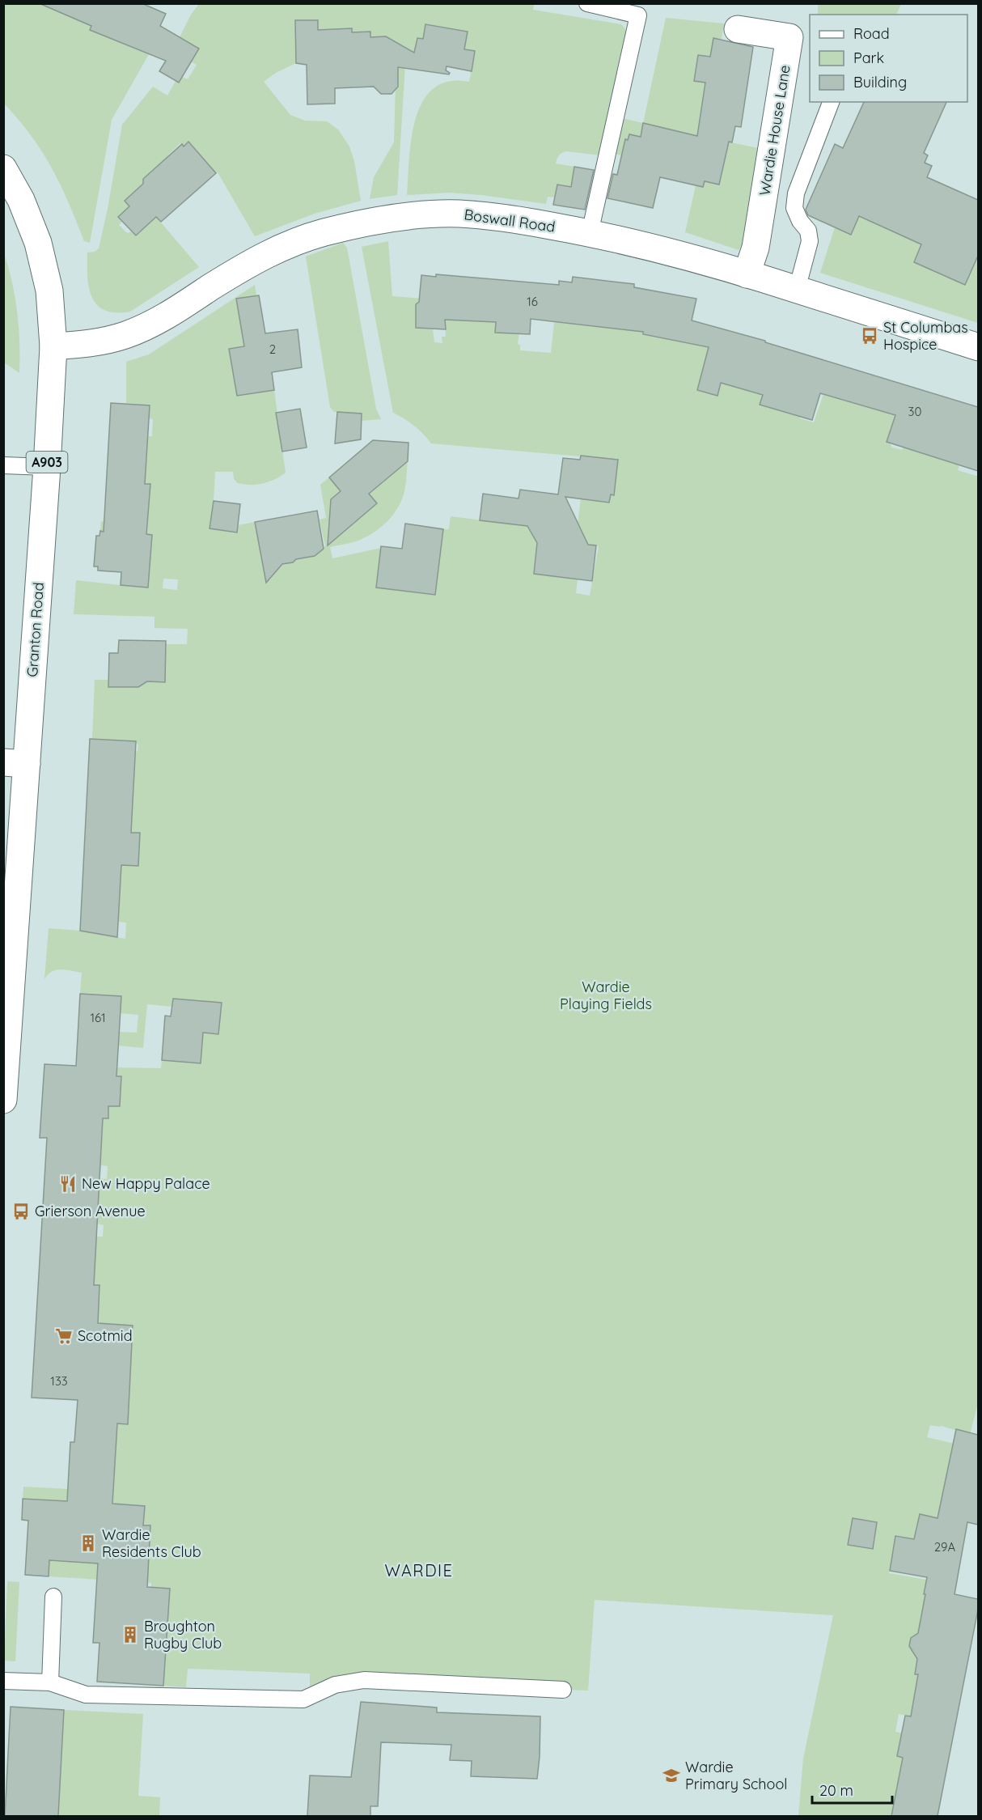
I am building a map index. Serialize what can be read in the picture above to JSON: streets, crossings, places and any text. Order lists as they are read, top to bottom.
{
  "streets": {
    "street": [
      "Wardie House Lane",
      "Boswall Road",
      "A903",
      "Granton Road"
    ]
  },
  "crossings": [
    ["Wardie House Lane", "Boswall Road"],
    ["Boswall Road", "Granton Road"]
  ],
  "districts": ["WARDIE"],
  "parks": ["Wardie Playing Fields"],
  "places": {
    "bus stop": ["St Columbas Hospice", "Grierson Avenue"],
    "restaurant": ["New Happy Palace"],
    "supermarket": ["Scotmid"],
    "building": ["Wardie Residents Club", "Broughton Rugby Club"],
    "school or university": ["Wardie Primary School"]
  },
  "house_numbers": [
    "16",
    "2",
    "30",
    "161",
    "133",
    "29A"
  ],
  "legend": ["Road", "Park", "Building"],
  "scale_bar": "20 m"
}
